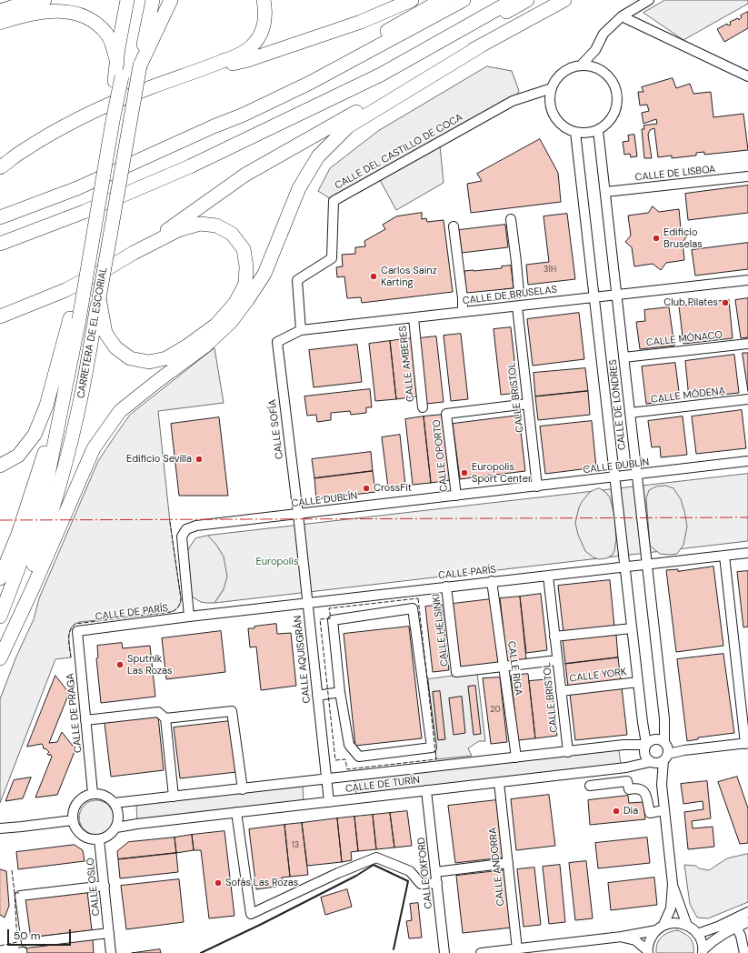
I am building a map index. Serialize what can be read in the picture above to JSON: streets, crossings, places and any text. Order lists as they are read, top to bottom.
{
  "streets": {
    "highway": ["CARRETERA DE EL ESCORIAL"],
    "street": [
      "CALLE DEL CASTILLO DE COCA",
      "CALLE DE LISBOA",
      "CALLE DE BRUSELAS",
      "CALLE MÓNACO",
      "CALLE AMBERES",
      "CALLE MÓDENA",
      "CALLE BRISTOL",
      "CALLE DE LONDRES",
      "CALLE SOFÍA",
      "CALLE OPORTO",
      "CALLE DUBLÍN",
      "CALLE PARÍS",
      "CALLE DE PARÍS",
      "CALLE HELSINKI",
      "CALLE AQUISGRÁN",
      "CALLE RIGA",
      "CALLE YORK",
      "CALLE DE PRAGA",
      "CALLE DE TURÍN",
      "CALLE ANDORRA",
      "CALLE OXFORD",
      "CALLE OSLO"
    ]
  },
  "crossings": [
    ["CALLE DEL CASTILLO DE COCA", "CALLE DE BRUSELAS"],
    ["CALLE DEL CASTILLO DE COCA", "CALLE DE LONDRES"],
    ["CALLE DE LISBOA", "CALLE DE LONDRES"],
    ["CALLE DE BRUSELAS", "CALLE AMBERES"],
    ["CALLE DE BRUSELAS", "CALLE BRISTOL"],
    ["CALLE DE BRUSELAS", "CALLE DE LONDRES"],
    ["CALLE DE BRUSELAS", "CALLE SOFÍA"],
    ["CALLE MÓNACO", "CALLE DE LONDRES"],
    ["CALLE MÓDENA", "CALLE DE LONDRES"],
    ["CALLE BRISTOL", "CALLE OPORTO"],
    ["CALLE BRISTOL", "CALLE DUBLÍN"],
    ["CALLE BRISTOL", "CALLE PARÍS"],
    ["CALLE BRISTOL", "CALLE YORK"],
    ["CALLE BRISTOL", "CALLE DE TURÍN"],
    ["CALLE DE LONDRES", "CALLE DUBLÍN"],
    ["CALLE DE LONDRES", "CALLE PARÍS"],
    ["CALLE DE LONDRES", "CALLE YORK"],
    ["CALLE DE LONDRES", "CALLE DE TURÍN"],
    ["CALLE SOFÍA", "CALLE DUBLÍN"],
    ["CALLE SOFÍA", "CALLE AQUISGRÁN"],
    ["CALLE OPORTO", "CALLE DUBLÍN"],
    ["CALLE DUBLÍN", "CALLE PARÍS"],
    ["CALLE DUBLÍN", "CALLE DE PARÍS"],
    ["CALLE DUBLÍN", "CALLE AQUISGRÁN"],
    ["CALLE PARÍS", "CALLE DE PARÍS"],
    ["CALLE PARÍS", "CALLE HELSINKI"],
    ["CALLE PARÍS", "CALLE AQUISGRÁN"],
    ["CALLE PARÍS", "CALLE RIGA"],
    ["CALLE DE PARÍS", "CALLE DE PRAGA"],
    ["CALLE HELSINKI", "CALLE RIGA"],
    ["CALLE AQUISGRÁN", "CALLE DE TURÍN"],
    ["CALLE RIGA", "CALLE DE TURÍN"],
    ["CALLE DE PRAGA", "CALLE DE TURÍN"],
    ["CALLE DE PRAGA", "CALLE OSLO"],
    ["CALLE DE TURÍN", "CALLE ANDORRA"],
    ["CALLE DE TURÍN", "CALLE OXFORD"],
    ["CALLE DE TURÍN", "CALLE OSLO"]
  ],
  "parks": ["Europolis"],
  "places": [
    "Edificio Bruselas",
    "Carlos Sainz Karting",
    "Club Pilates",
    "Edificio Sevilla",
    "Europolis Sport Center",
    "CrossFit",
    "Sputnik Las Rozas",
    "Dia",
    "Sofás Las Rozas"
  ],
  "house_numbers": ["31H", "20", "13"],
  "scale_bar": "50 m"
}
